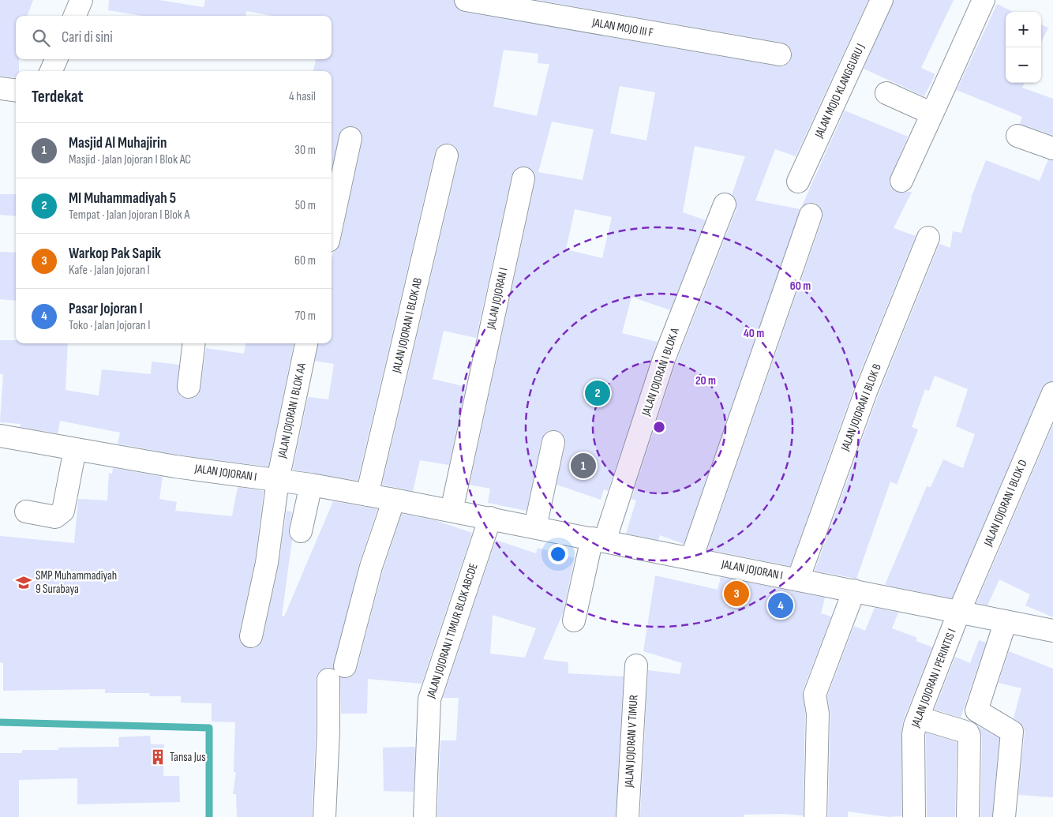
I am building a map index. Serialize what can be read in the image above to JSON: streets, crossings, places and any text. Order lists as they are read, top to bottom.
{
  "streets": {
    "street": [
      "JALAN MOJO III F",
      "JALAN MOJO KLANGGURU J",
      "JALAN JOJORAN I",
      "JALAN JOJORAN I BLOK AB",
      "JALAN JOJORAN I BLOK A",
      "JALAN JOJORAN I BLOK B",
      "JALAN JOJORAN I BLOK AA",
      "JALAN JOJORAN I BLOK D",
      "JALAN JOJORAN I TIMUR BLOK ABCDE",
      "JALAN JOJORAN I PERINTIS I",
      "JALAN JOJORAN V TIMUR"
    ]
  },
  "crossings": [
    ["JALAN JOJORAN I", "JALAN JOJORAN I BLOK AB"],
    ["JALAN JOJORAN I", "JALAN JOJORAN I BLOK A"],
    ["JALAN JOJORAN I", "JALAN JOJORAN I BLOK B"],
    ["JALAN JOJORAN I", "JALAN JOJORAN I BLOK AA"],
    ["JALAN JOJORAN I", "JALAN JOJORAN I BLOK D"],
    ["JALAN JOJORAN I", "JALAN JOJORAN I TIMUR BLOK ABCDE"],
    ["JALAN JOJORAN I", "JALAN JOJORAN I PERINTIS I"],
    ["JALAN JOJORAN I BLOK D", "JALAN JOJORAN I PERINTIS I"]
  ],
  "places": {
    "school or university": ["SMP Muhammadiyah 9 Surabaya"],
    "building": ["Tansa Jus"]
  },
  "page": {
    "map_buttons": ["+", "−"],
    "search": "Cari di sini",
    "heading": ["Terdekat", "4 hasil"],
    "list": [
      {
        "mark": "1",
        "name": "Masjid Al Muhajirin",
        "note": "Masjid · Jalan Jojoran I Blok AC",
        "value": "30 m"
      },
      {
        "mark": "2",
        "name": "MI Muhammadiyah 5",
        "note": "Tempat · Jalan Jojoran I Blok A",
        "value": "50 m"
      },
      {
        "mark": "3",
        "name": "Warkop Pak Sapik",
        "note": "Kafe · Jalan Jojoran I",
        "value": "60 m"
      },
      {
        "mark": "4",
        "name": "Pasar Jojoran I",
        "note": "Toko · Jalan Jojoran I",
        "value": "70 m"
      }
    ],
    "pins": [
      "2",
      "1",
      "3",
      "4"
    ]
  },
  "rings": ["60 m", "40 m", "20 m"]
}
